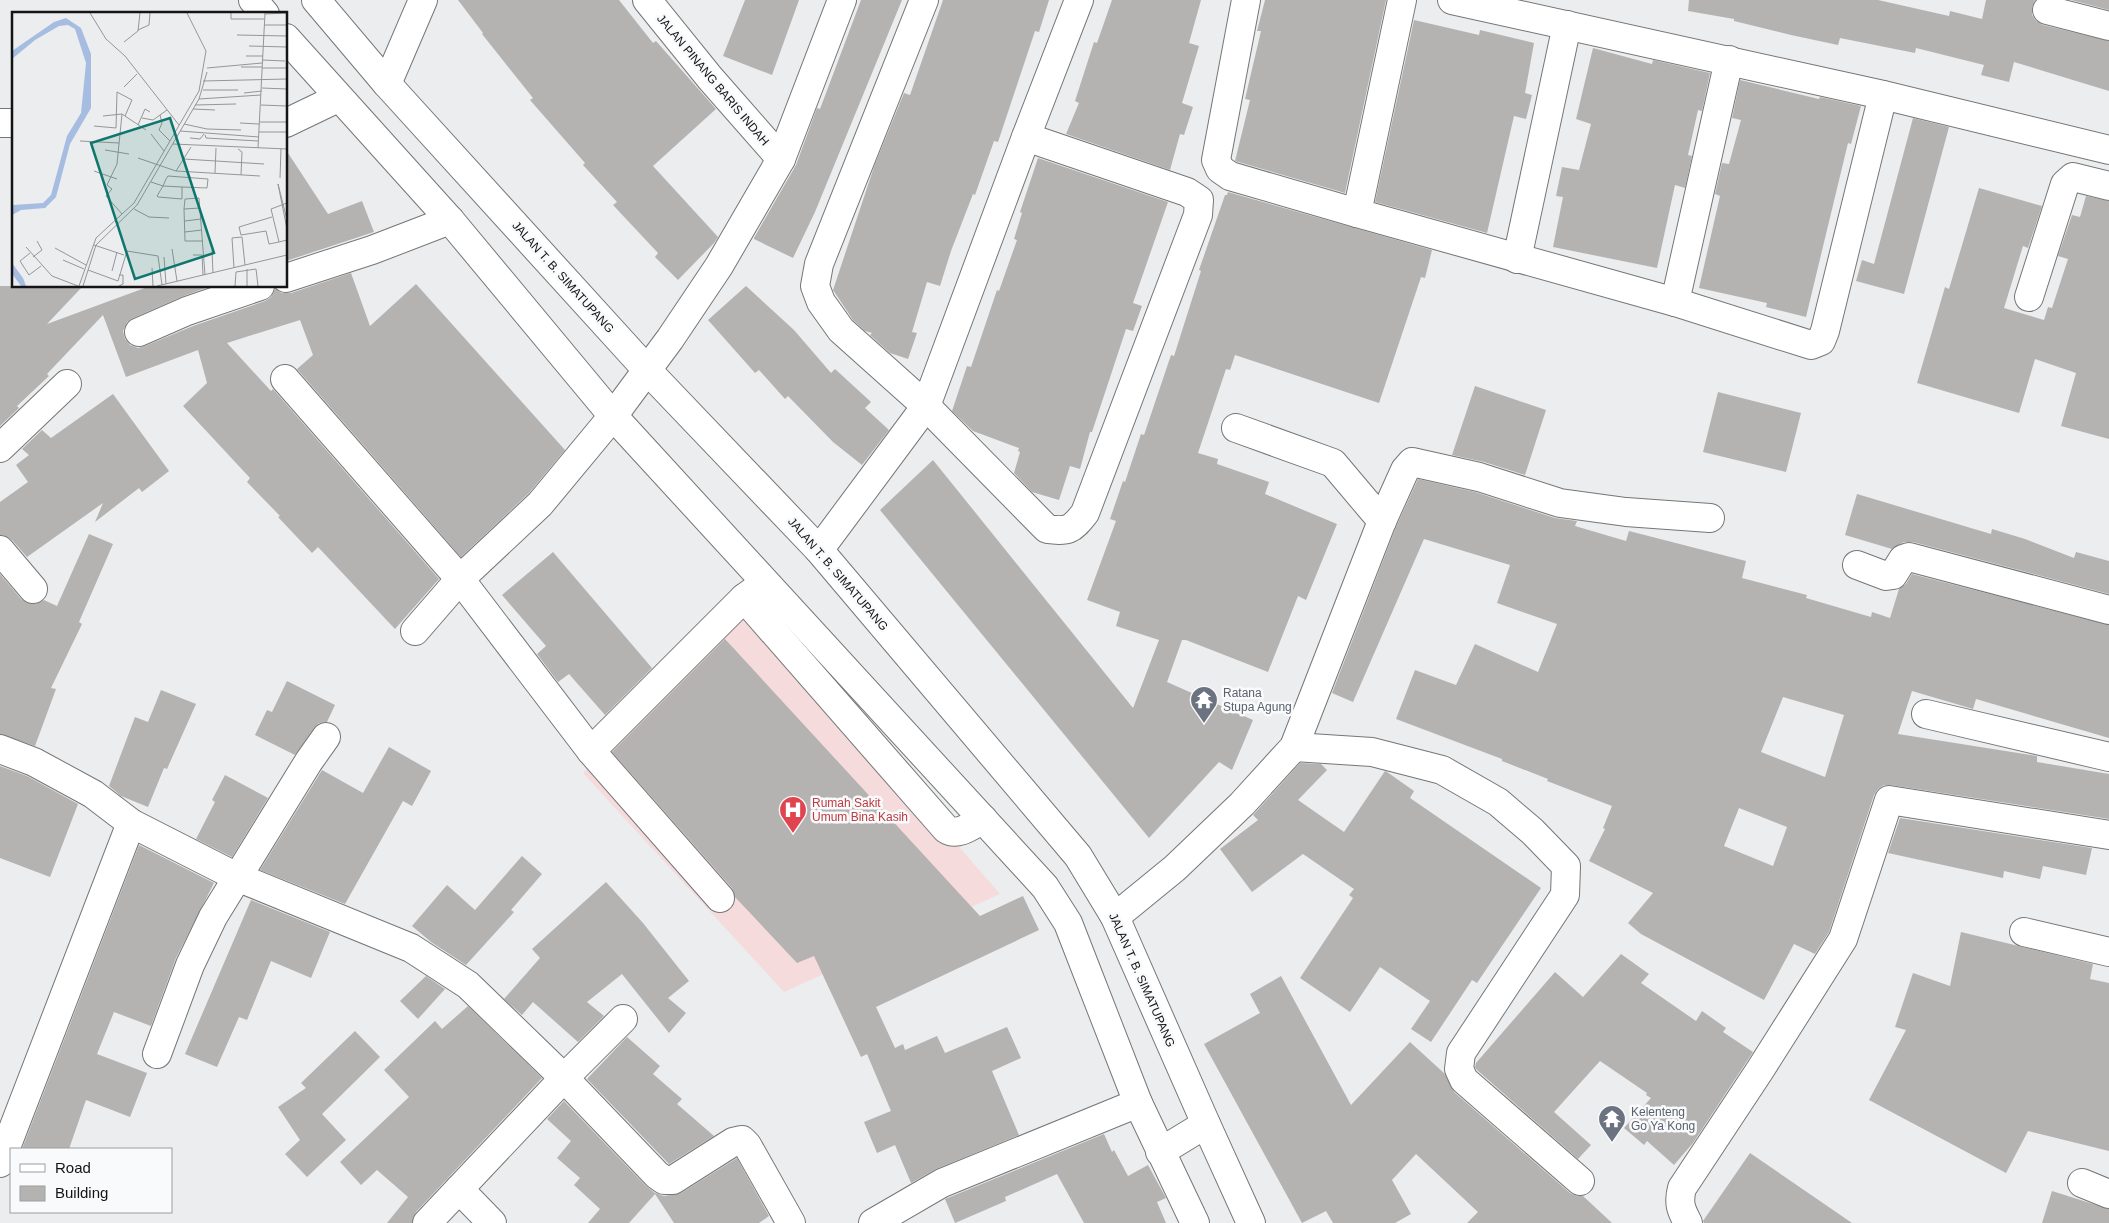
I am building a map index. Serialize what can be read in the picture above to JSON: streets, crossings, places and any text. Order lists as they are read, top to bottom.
{
  "streets": {
    "street": ["JALAN PINANG BARIS INDAH", "JALAN T. B. SIMATUPANG"]
  },
  "places": {
    "temple": ["Ratana Stupa Agung", "Kelenteng Go Ya Kong"],
    "hospital": ["Rumah Sakit Umum Bina Kasih"]
  },
  "legend": ["Road", "Building"]
}
